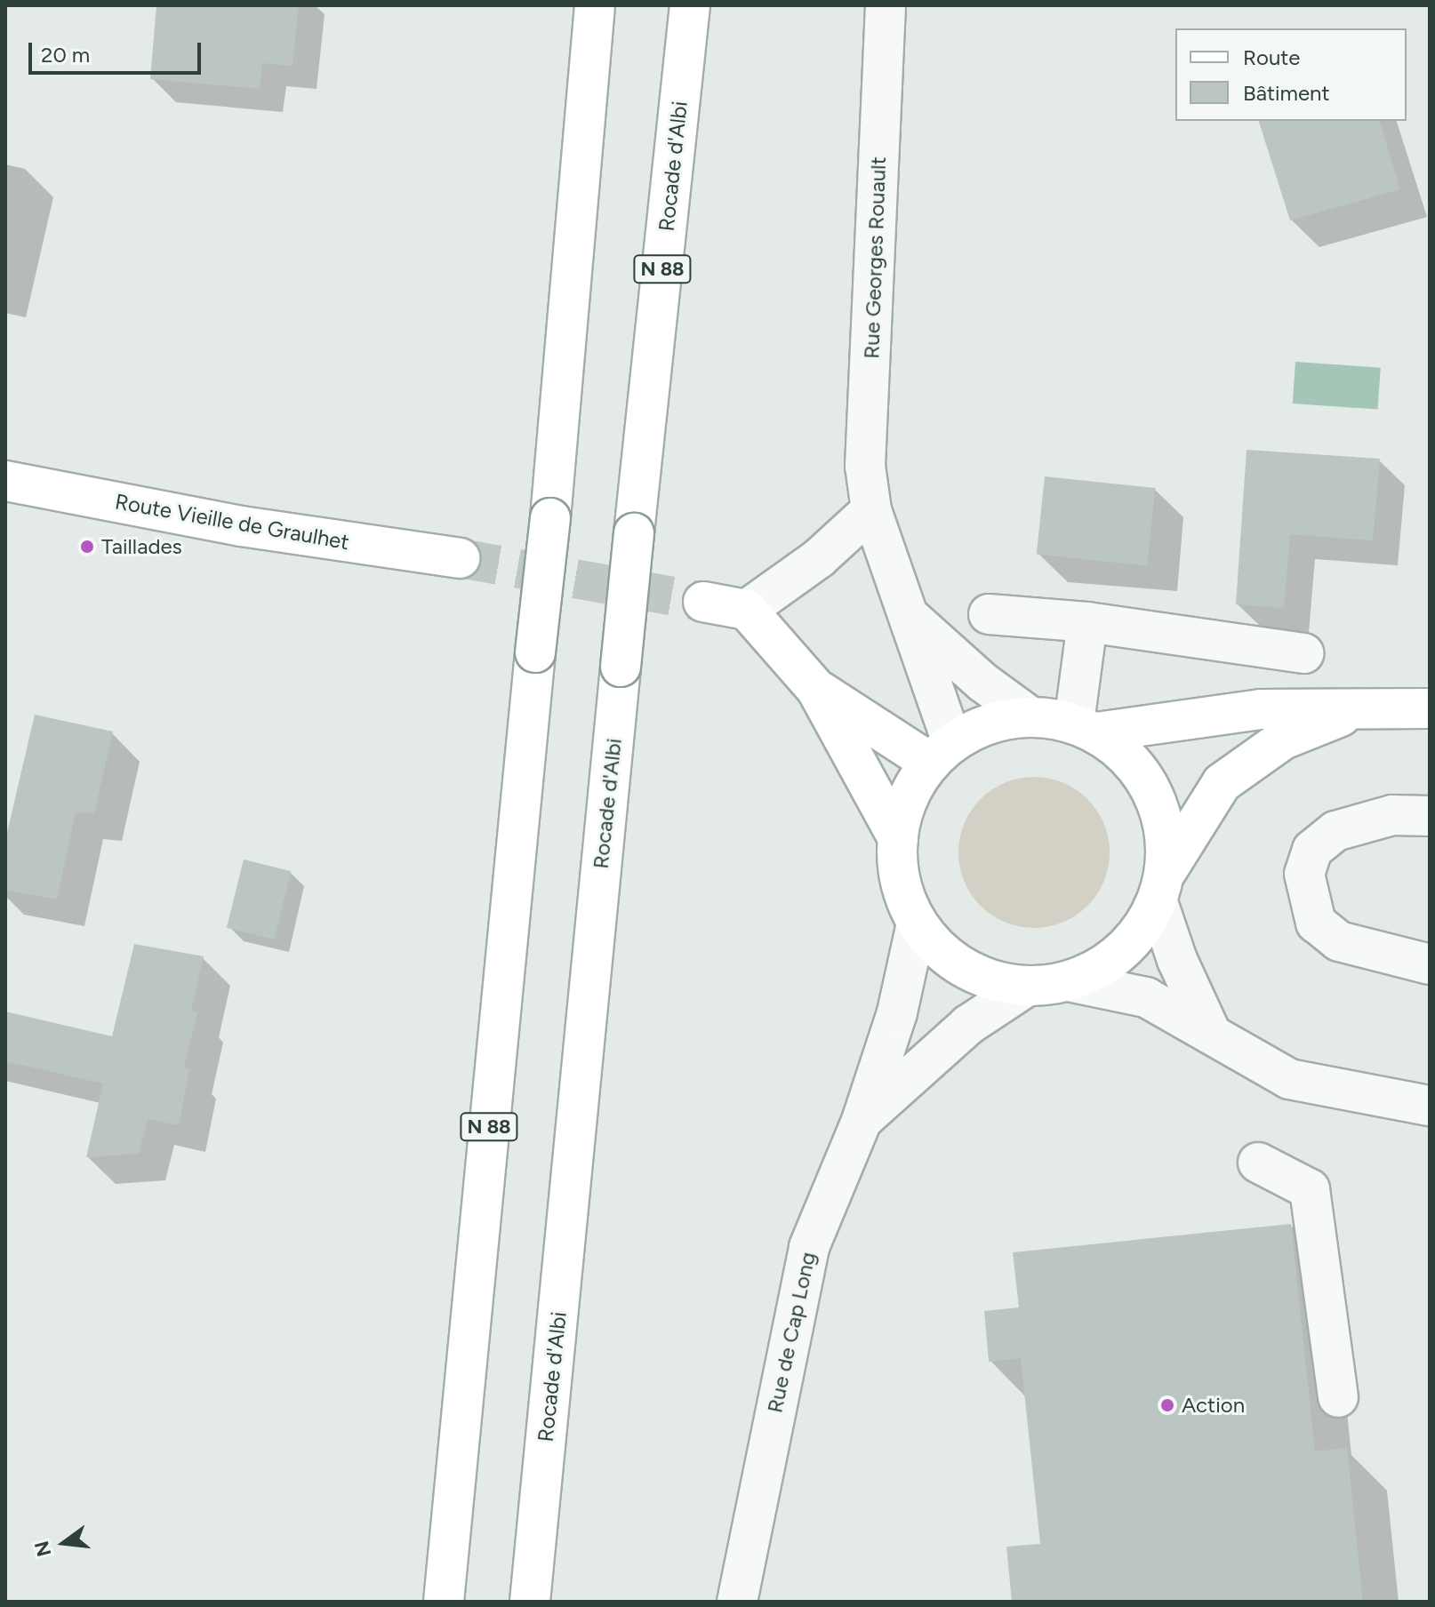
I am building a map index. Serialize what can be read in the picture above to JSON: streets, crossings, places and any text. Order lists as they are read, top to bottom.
{
  "streets": {
    "main road": ["Rocade d'Albi", "N 88", "Route Vieille de Graulhet"],
    "street": ["Rue Georges Rouault", "Rue de Cap Long"]
  },
  "places": ["Taillades", "Action"],
  "legend": ["Route", "Bâtiment"],
  "scale_bar": "20 m",
  "north": "left"
}
